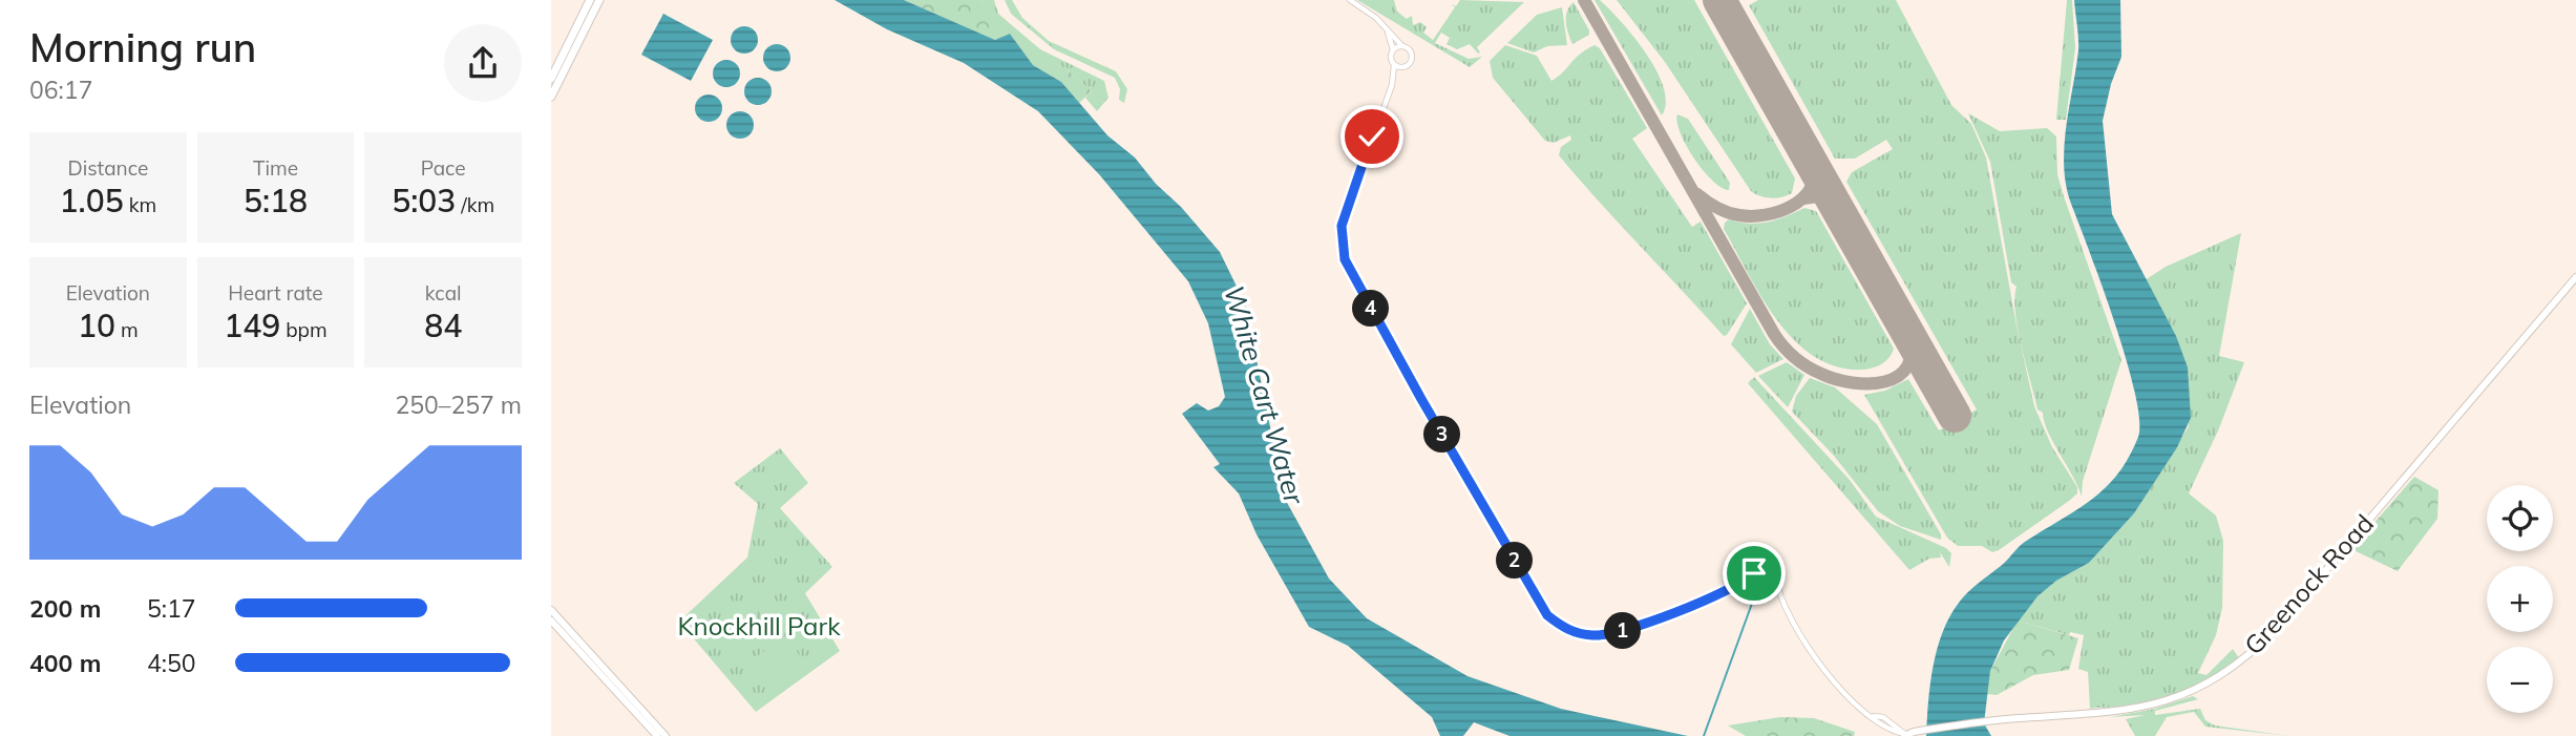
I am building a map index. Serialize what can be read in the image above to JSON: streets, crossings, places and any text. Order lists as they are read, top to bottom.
{
  "streets": {
    "main road": ["Greenock Road"]
  },
  "water": ["White Cart Water"],
  "parks": ["Knockhill Park"],
  "page": {
    "heading": ["Morning run", "06:17"],
    "stats": [
      ["Distance", "1.05 km"],
      ["Time", "5:18"],
      ["Pace", "5:03 /km"],
      ["Elevation", "10 m"],
      ["Heart rate", "149 bpm"],
      ["kcal", "84"]
    ],
    "pins": [
      "4",
      "3",
      "2",
      "1"
    ],
    "chart": ["Elevation", "250–257 m"],
    "map_buttons": ["+", "−"],
    "list": [
      {
        "name": "200 m",
        "note": "5:17"
      },
      {
        "name": "400 m",
        "note": "4:50"
      }
    ]
  }
}
